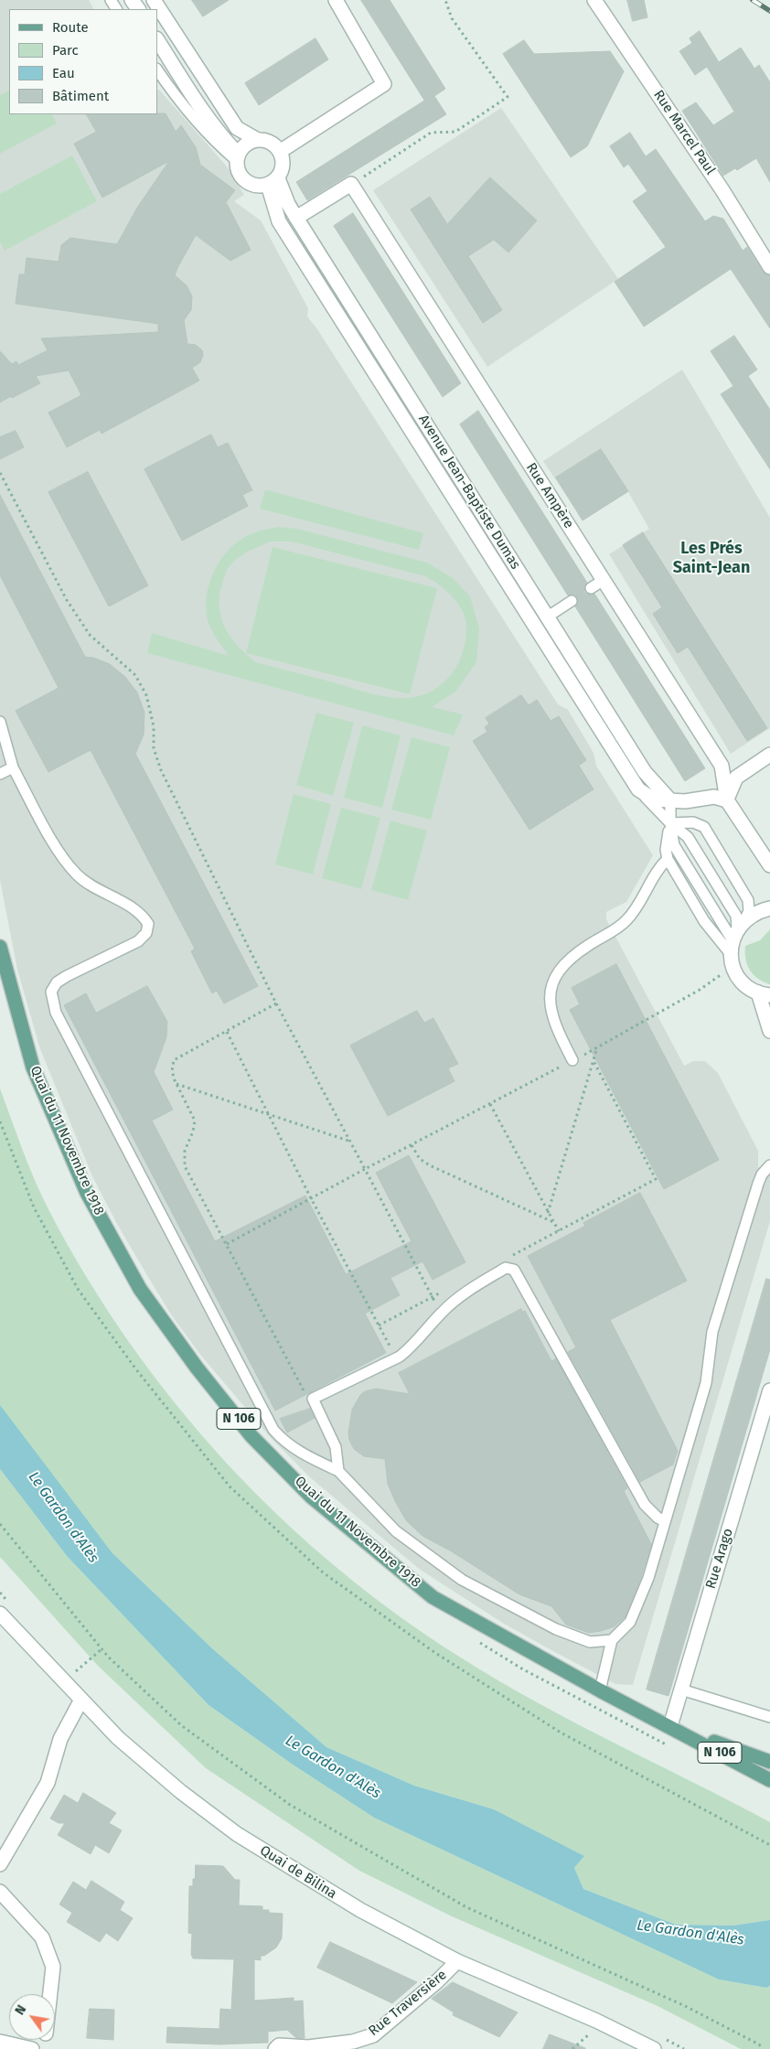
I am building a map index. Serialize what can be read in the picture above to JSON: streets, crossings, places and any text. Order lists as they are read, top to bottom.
{
  "streets": {
    "main road": ["Quai du 11 Novembre 1918", "N 106"],
    "street": [
      "Rue Marcel Paul",
      "Avenue Jean-Baptiste Dumas",
      "Rue Ampère",
      "Rue Arago",
      "Quai de Bilina",
      "Rue Traversière"
    ]
  },
  "crossings": [
    ["Quai du 11 Novembre 1918", "Rue Arago"],
    ["Quai de Bilina", "Rue Traversière"]
  ],
  "districts": ["Les Prés Saint-Jean"],
  "water": ["Le Gardon d'Alès"],
  "legend": [
    "Route",
    "Parc",
    "Eau",
    "Bâtiment"
  ],
  "north": "top left"
}
